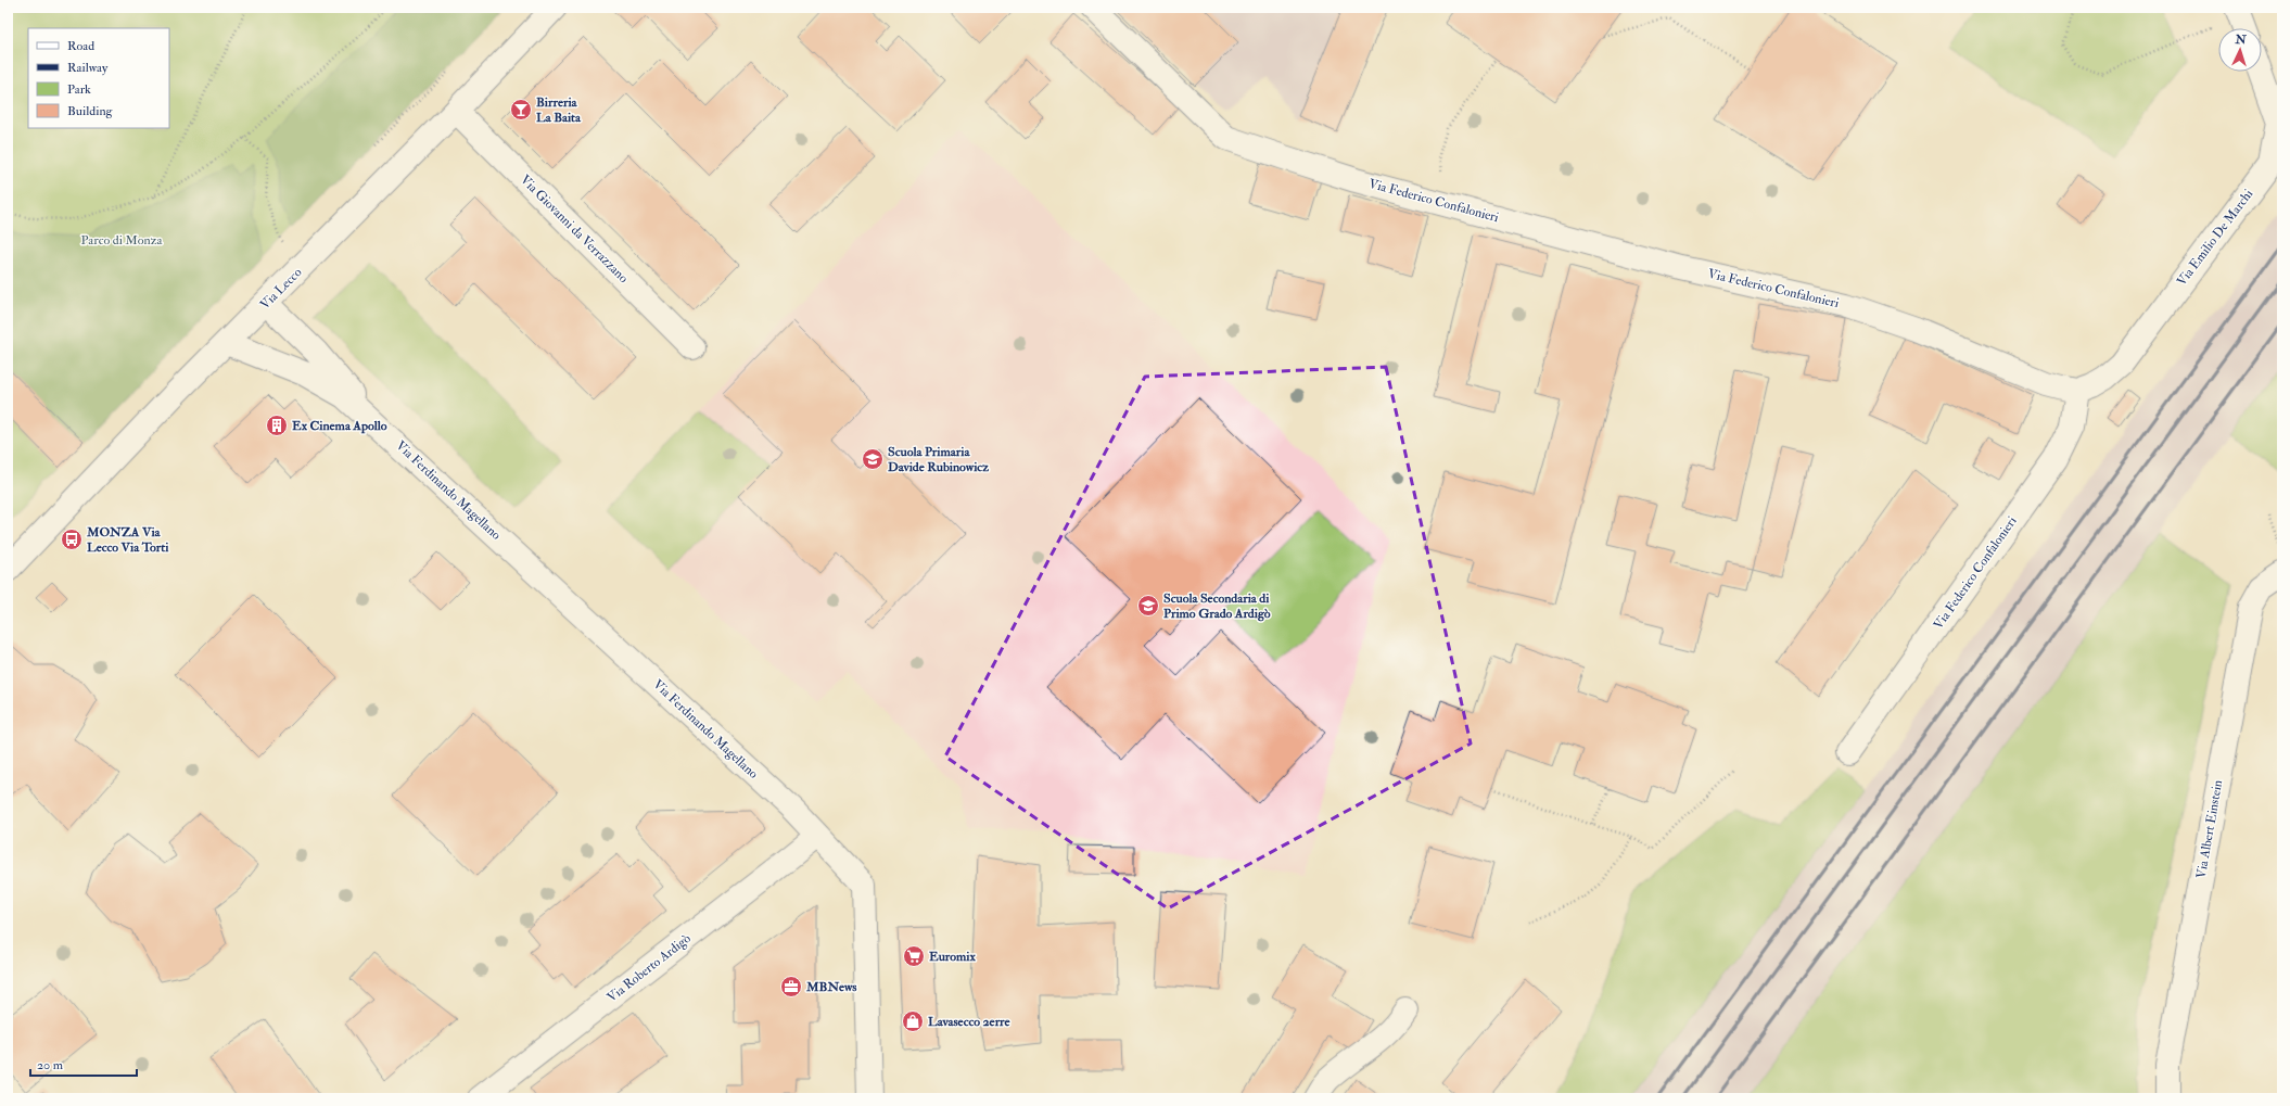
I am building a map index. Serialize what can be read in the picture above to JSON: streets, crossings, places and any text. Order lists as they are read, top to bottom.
{
  "streets": {
    "street": [
      "Via Federico Confalonieri",
      "Via Giovanni da Verrazzano",
      "Via Emilio De Marchi",
      "Via Lecco",
      "Via Ferdinando Magellano",
      "Via Albert Einstein",
      "Via Roberto Ardigò"
    ]
  },
  "crossings": [
    ["Via Federico Confalonieri", "Via Emilio De Marchi"],
    ["Via Giovanni da Verrazzano", "Via Lecco"],
    ["Via Lecco", "Via Ferdinando Magellano"],
    ["Via Ferdinando Magellano", "Via Roberto Ardigò"]
  ],
  "parks": ["Parco di Monza"],
  "places": {
    "bar": ["Birreria La Baita"],
    "building": ["Ex Cinema Apollo"],
    "school or university": ["Scuola Primaria Davide Rubinowicz", "Scuola Secondaria di Primo Grado Ardigò"],
    "bus stop": ["MONZA Via Lecco Via Torti"],
    "supermarket": ["Euromix"],
    "office": ["MBNews"],
    "shop": ["Lavasecco 2erre"]
  },
  "legend": [
    "Road",
    "Railway",
    "Park",
    "Building"
  ],
  "scale_bar": "20 m",
  "north": "top"
}
